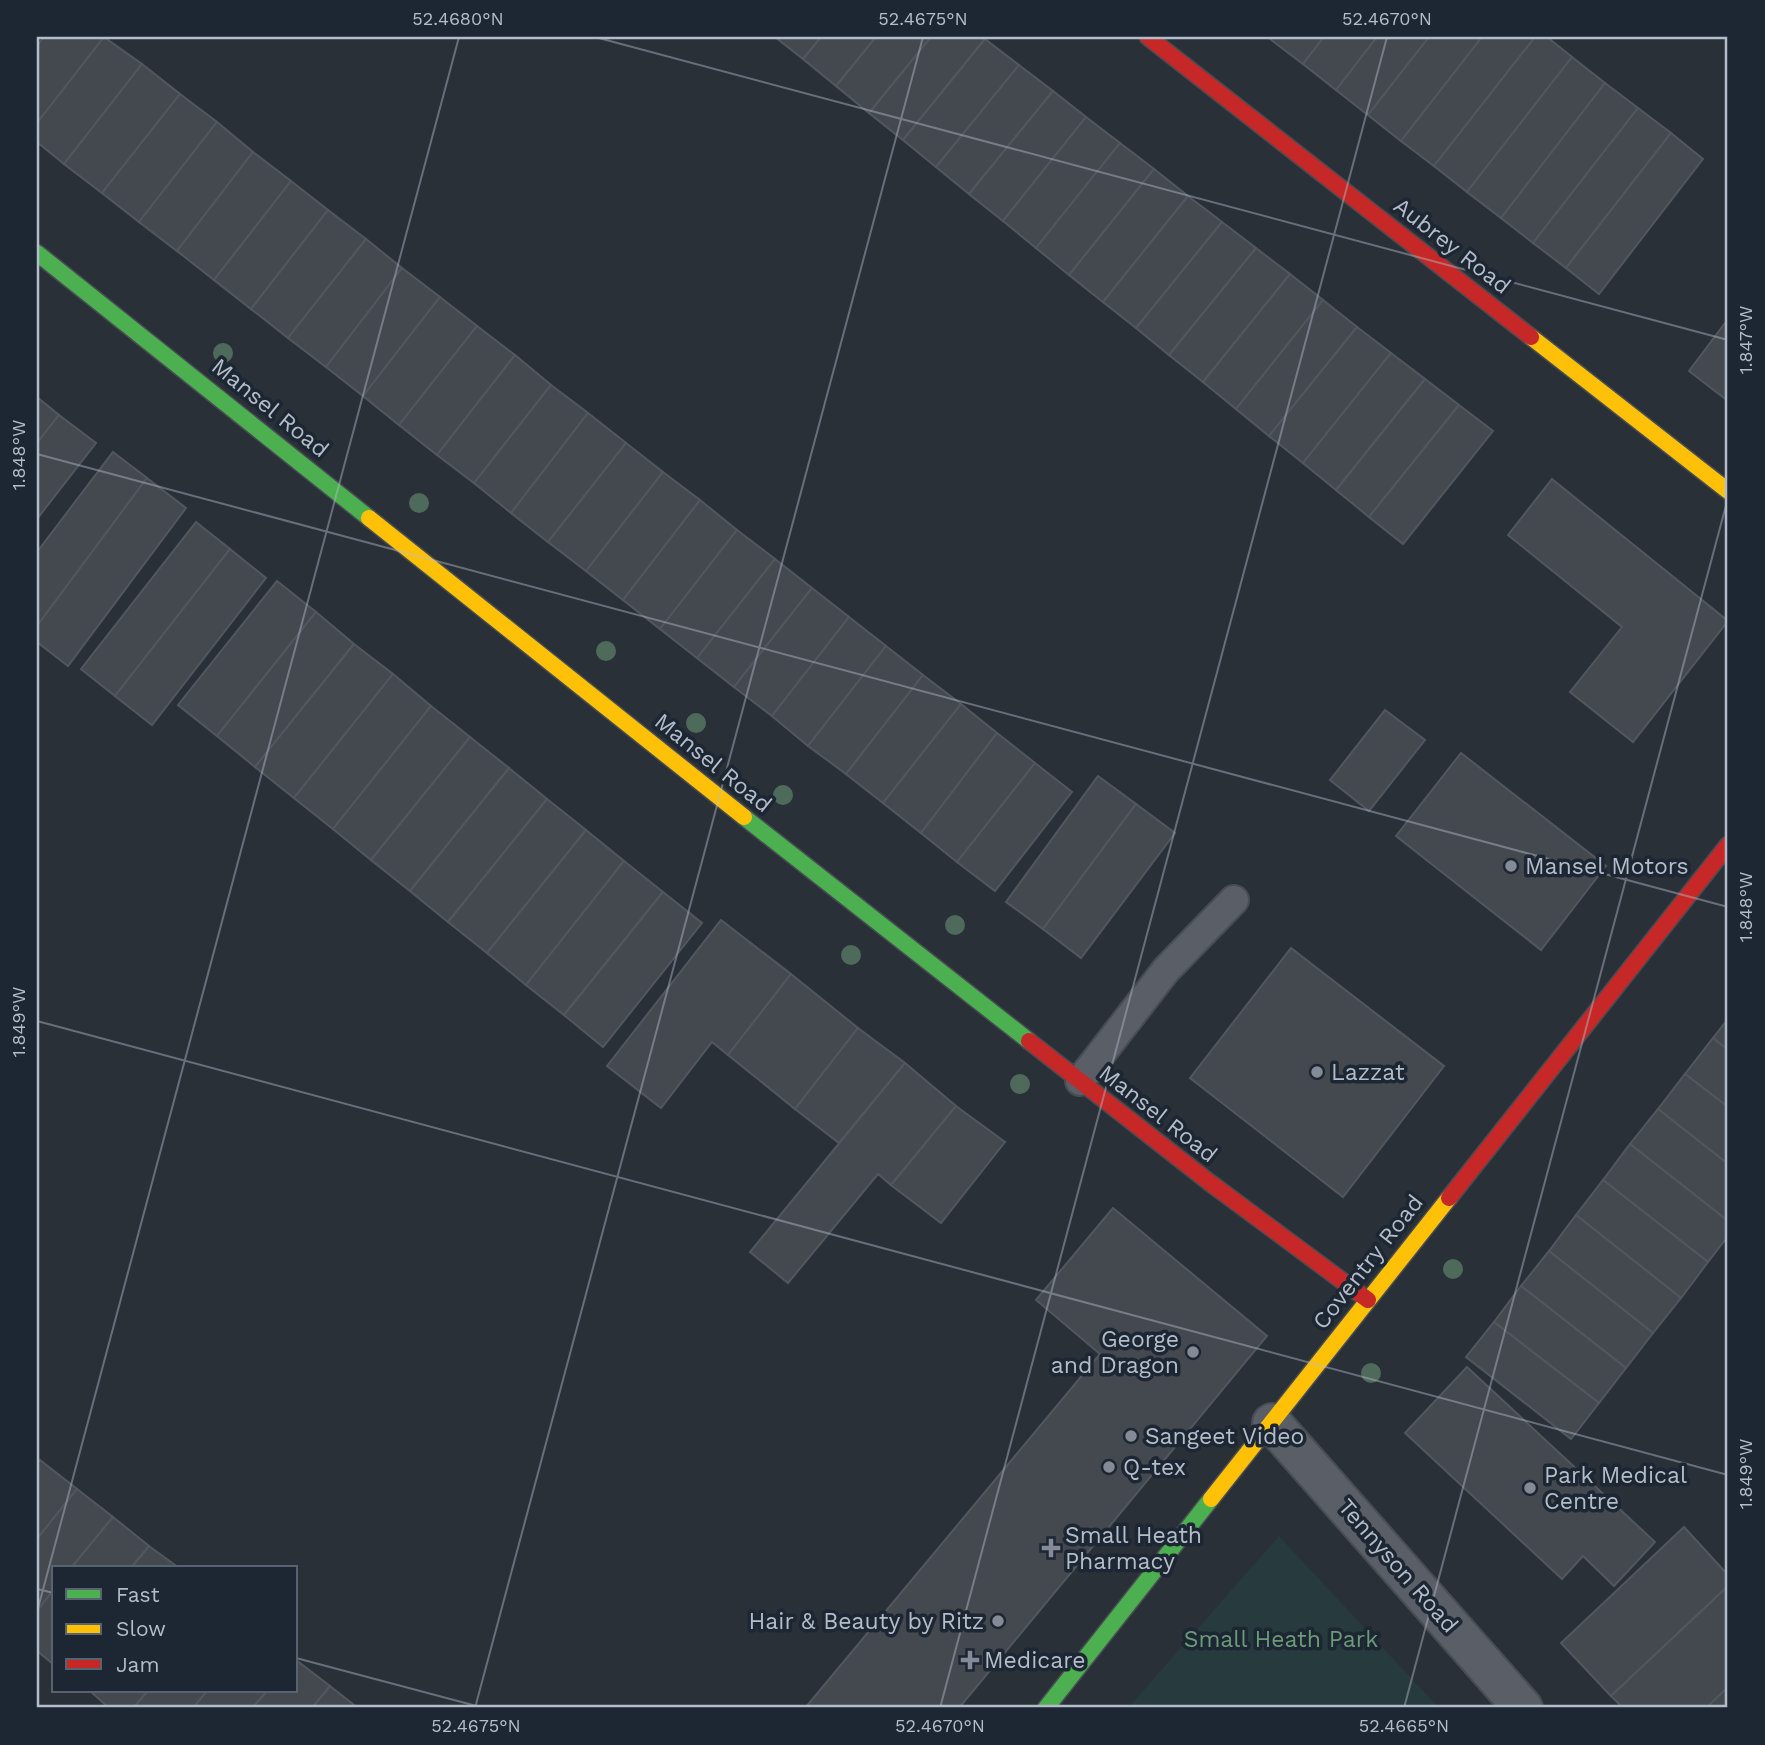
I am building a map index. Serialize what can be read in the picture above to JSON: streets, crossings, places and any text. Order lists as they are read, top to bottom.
{
  "streets": {
    "street": [
      "Aubrey Road",
      "Mansel Road",
      "Coventry Road",
      "Tennyson Road"
    ]
  },
  "crossings": [
    ["Mansel Road", "Coventry Road"],
    ["Coventry Road", "Tennyson Road"]
  ],
  "parks": ["Small Heath Park"],
  "places": {
    "other": [
      "Mansel Motors",
      "Lazzat",
      "George and Dragon",
      "Sangeet Video",
      "Q-tex",
      "Park Medical Centre",
      "Hair & Beauty by Ritz"
    ],
    "health": ["Small Heath Pharmacy", "Medicare"]
  },
  "legend": ["Fast", "Slow", "Jam"],
  "coordinates": [
    "52.4680°N",
    "52.4675°N",
    "52.4670°N",
    "1.847°W",
    "1.848°W",
    "1.849°W",
    "52.4665°N"
  ]
}
